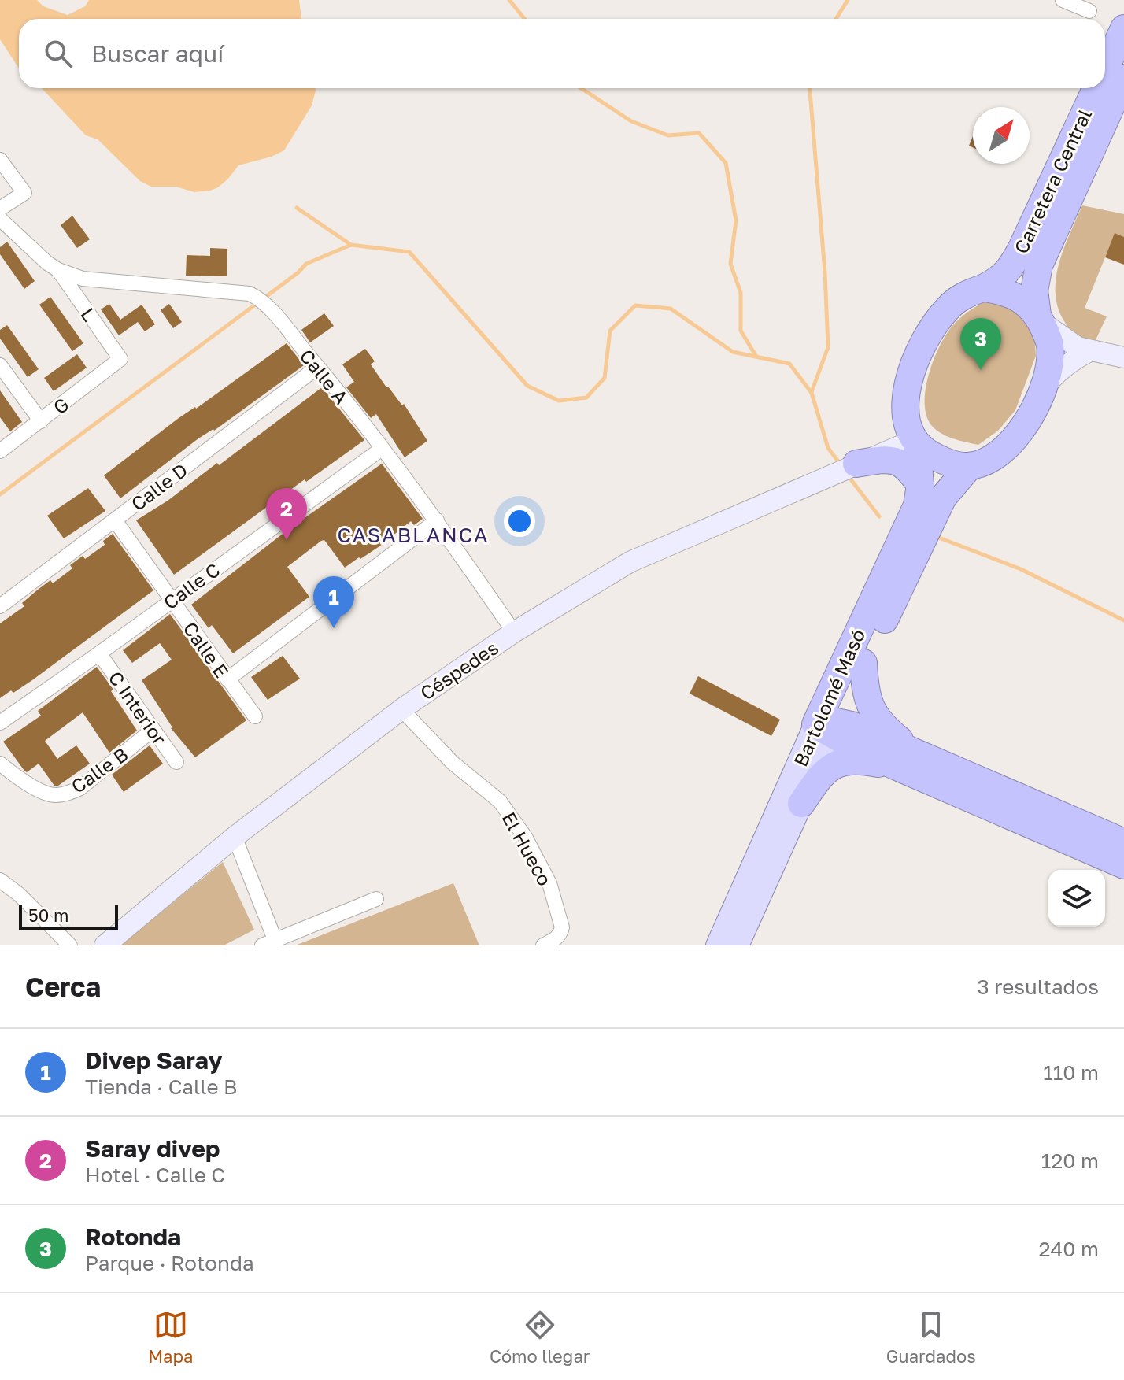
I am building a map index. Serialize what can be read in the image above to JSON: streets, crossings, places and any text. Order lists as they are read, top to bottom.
{
  "streets": {
    "highway": ["Carretera Central", "Bartolomé Masó"],
    "street": [
      "L",
      "Calle A",
      "G",
      "Calle D",
      "Calle C",
      "Calle E",
      "Céspedes",
      "C Interior",
      "Calle B",
      "El Hueco"
    ]
  },
  "crossings": [
    ["Carretera Central", "Céspedes"],
    ["Carretera Central", "Bartolomé Masó"],
    ["L", "Calle A"],
    ["L", "G"],
    ["Calle A", "Calle D"],
    ["Calle A", "Calle C"],
    ["Calle A", "Céspedes"],
    ["Calle D", "Calle E"],
    ["Calle C", "Calle E"],
    ["Calle C", "C Interior"],
    ["Céspedes", "Bartolomé Masó"],
    ["Céspedes", "El Hueco"],
    ["C Interior", "Calle B"]
  ],
  "districts": ["CASABLANCA"],
  "scale_bar": "50 m",
  "north": "top right",
  "page": {
    "search": "Buscar aquí",
    "pins": ["3", "2", "1"],
    "scale": "50 m",
    "heading": ["Cerca", "3 resultados"],
    "list": [
      {
        "mark": "1",
        "name": "Divep Saray",
        "note": "Tienda · Calle B",
        "value": "110 m"
      },
      {
        "mark": "2",
        "name": "Saray divep",
        "note": "Hotel · Calle C",
        "value": "120 m"
      },
      {
        "mark": "3",
        "name": "Rotonda",
        "note": "Parque · Rotonda",
        "value": "240 m"
      }
    ],
    "nav": ["Mapa", "Cómo llegar", "Guardados"]
  }
}
